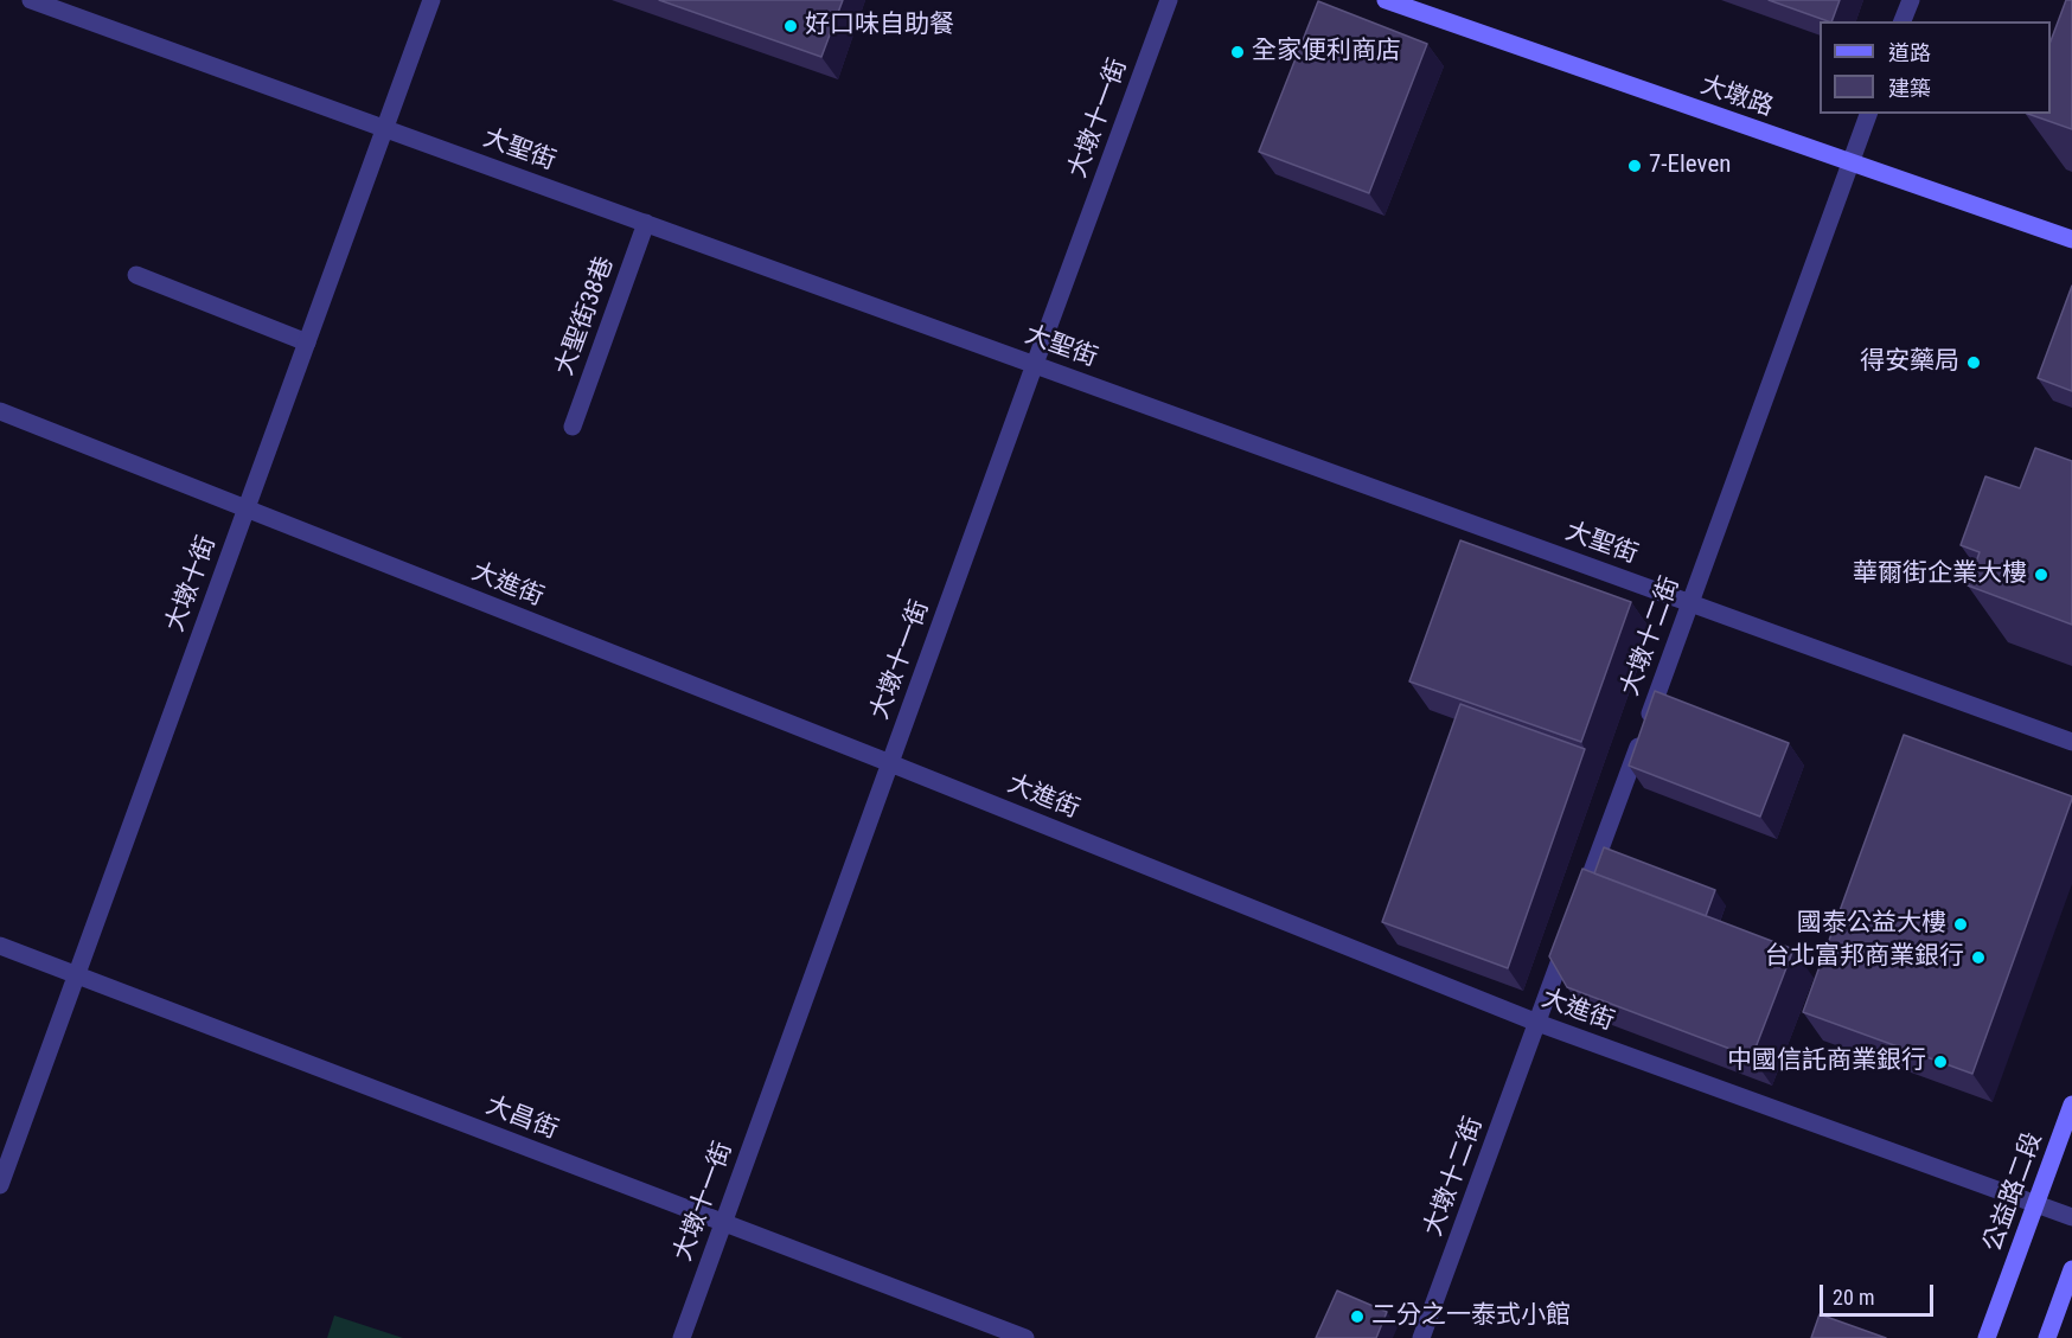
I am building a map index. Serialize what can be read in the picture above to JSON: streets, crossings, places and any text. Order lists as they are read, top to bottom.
{
  "streets": {
    "street": [
      "大墩路",
      "大墩十一街",
      "大聖街",
      "大聖街38巷",
      "大墩十街",
      "大進街",
      "大墩十二街",
      "大昌街",
      "公益路二段"
    ]
  },
  "crossings": [
    ["大墩路", "大墩十二街"],
    ["大墩十一街", "大聖街"],
    ["大墩十一街", "大進街"],
    ["大墩十一街", "大昌街"],
    ["大聖街", "大聖街38巷"],
    ["大聖街", "大墩十街"],
    ["大聖街", "大墩十二街"],
    ["大墩十街", "大進街"],
    ["大墩十街", "大昌街"],
    ["大進街", "大墩十二街"],
    ["大進街", "公益路二段"]
  ],
  "places": [
    "好口味自助餐",
    "全家便利商店",
    "7-Eleven",
    "得安藥局",
    "華爾街企業大樓",
    "國泰公益大樓",
    "台北富邦商業銀行",
    "中國信託商業銀行",
    "二分之一泰式小館"
  ],
  "legend": ["道路", "建築"],
  "scale_bar": "20 m"
}
